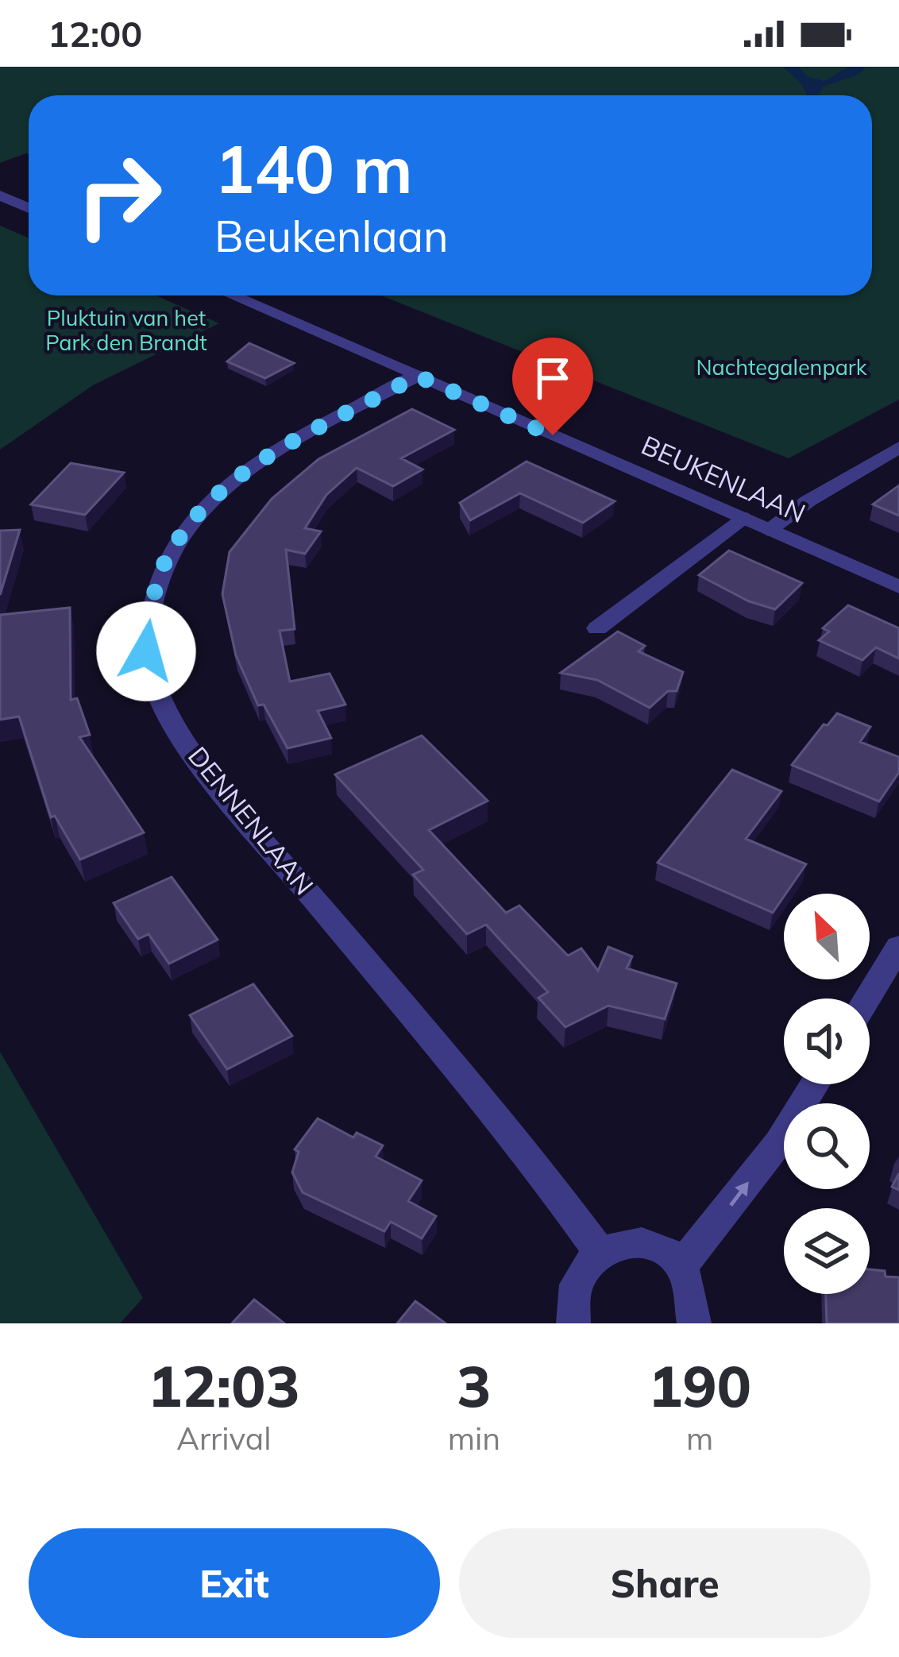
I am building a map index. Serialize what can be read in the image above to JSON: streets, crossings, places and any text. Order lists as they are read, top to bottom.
{
  "streets": {
    "street": ["BEUKENLAAN", "DENNENLAAN"]
  },
  "crossings": [
    ["BEUKENLAAN", "DENNENLAAN"]
  ],
  "parks": ["Pluktuin van het Park den Brandt", "Nachtegalenpark"],
  "north": "top left",
  "page": {
    "status": "12:00",
    "turn": ["140 m", "Beukenlaan"],
    "eta": [
      "12:03",
      "Arrival",
      "3",
      "min",
      "190",
      "m"
    ],
    "buttons": ["Exit", "Share"]
  }
}
